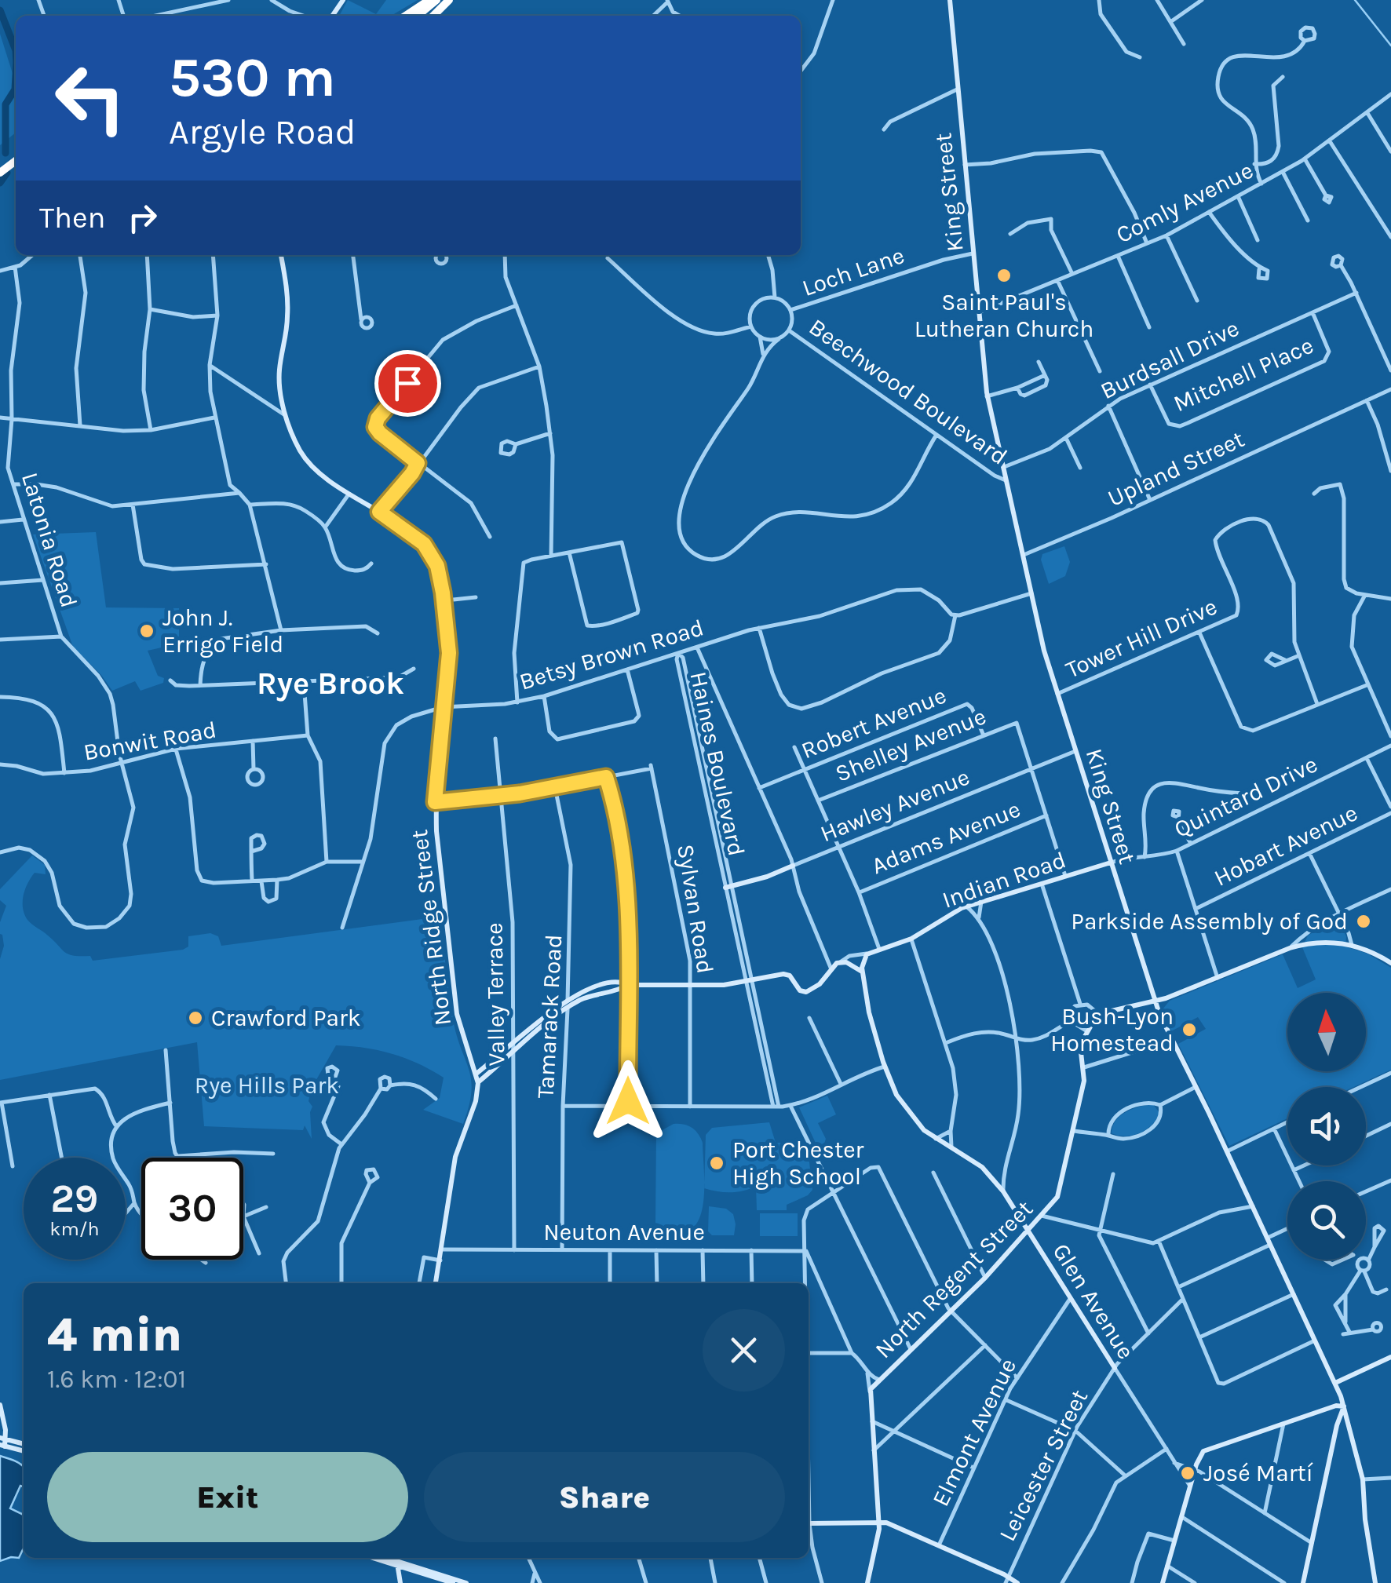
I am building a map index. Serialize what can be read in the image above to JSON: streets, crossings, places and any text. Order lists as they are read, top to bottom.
{
  "streets": {
    "street": [
      "King Street",
      "Comly Avenue",
      "Loch Lane",
      "Burdsall Drive",
      "Mitchell Place",
      "Beechwood Boulevard",
      "Upland Street",
      "Latonia Road",
      "Tower Hill Drive",
      "Betsy Brown Road",
      "Robert Avenue",
      "Bonwit Road",
      "Shelley Avenue",
      "Haines Boulevard",
      "Quintard Drive",
      "Hawley Avenue",
      "Adams Avenue",
      "Hobart Avenue",
      "Indian Road",
      "Sylvan Road",
      "North Ridge Street",
      "Valley Terrace",
      "Tamarack Road",
      "Neuton Avenue",
      "North Regent Street",
      "Glen Avenue",
      "Elmont Avenue",
      "Leicester Street"
    ]
  },
  "crossings": [
    ["King Street", "Comly Avenue"],
    ["King Street", "Loch Lane"],
    ["King Street", "Burdsall Drive"],
    ["King Street", "Beechwood Boulevard"],
    ["King Street", "Upland Street"],
    ["King Street", "Tower Hill Drive"],
    ["King Street", "Quintard Drive"],
    ["King Street", "Hawley Avenue"],
    ["King Street", "Indian Road"],
    ["Loch Lane", "Beechwood Boulevard"],
    ["Burdsall Drive", "Mitchell Place"],
    ["Betsy Brown Road", "Haines Boulevard"],
    ["Betsy Brown Road", "North Ridge Street"],
    ["Robert Avenue", "Shelley Avenue"],
    ["Shelley Avenue", "Hawley Avenue"],
    ["Haines Boulevard", "Hawley Avenue"],
    ["Haines Boulevard", "Indian Road"],
    ["Quintard Drive", "Indian Road"],
    ["North Ridge Street", "Neuton Avenue"],
    ["Valley Terrace", "Neuton Avenue"],
    ["Tamarack Road", "Neuton Avenue"],
    ["North Regent Street", "Glen Avenue"],
    ["Glen Avenue", "Elmont Avenue"],
    ["Glen Avenue", "Leicester Street"]
  ],
  "districts": ["Rye Brook"],
  "parks": ["Rye Hills Park"],
  "places": [
    "Saint Paul's Lutheran Church",
    "John J. Errigo Field",
    "Parkside Assembly of God",
    "Crawford Park",
    "Bush-Lyon Homestead",
    "Port Chester High School",
    "José Martí"
  ],
  "north": "top",
  "page": {
    "turn": ["530 m", "Argyle Road"],
    "then": "Then",
    "speed": "29 km/h",
    "limit": "30",
    "heading": ["4 min", "1.6 km · 12:01"],
    "buttons": ["Exit", "Share"]
  }
}
